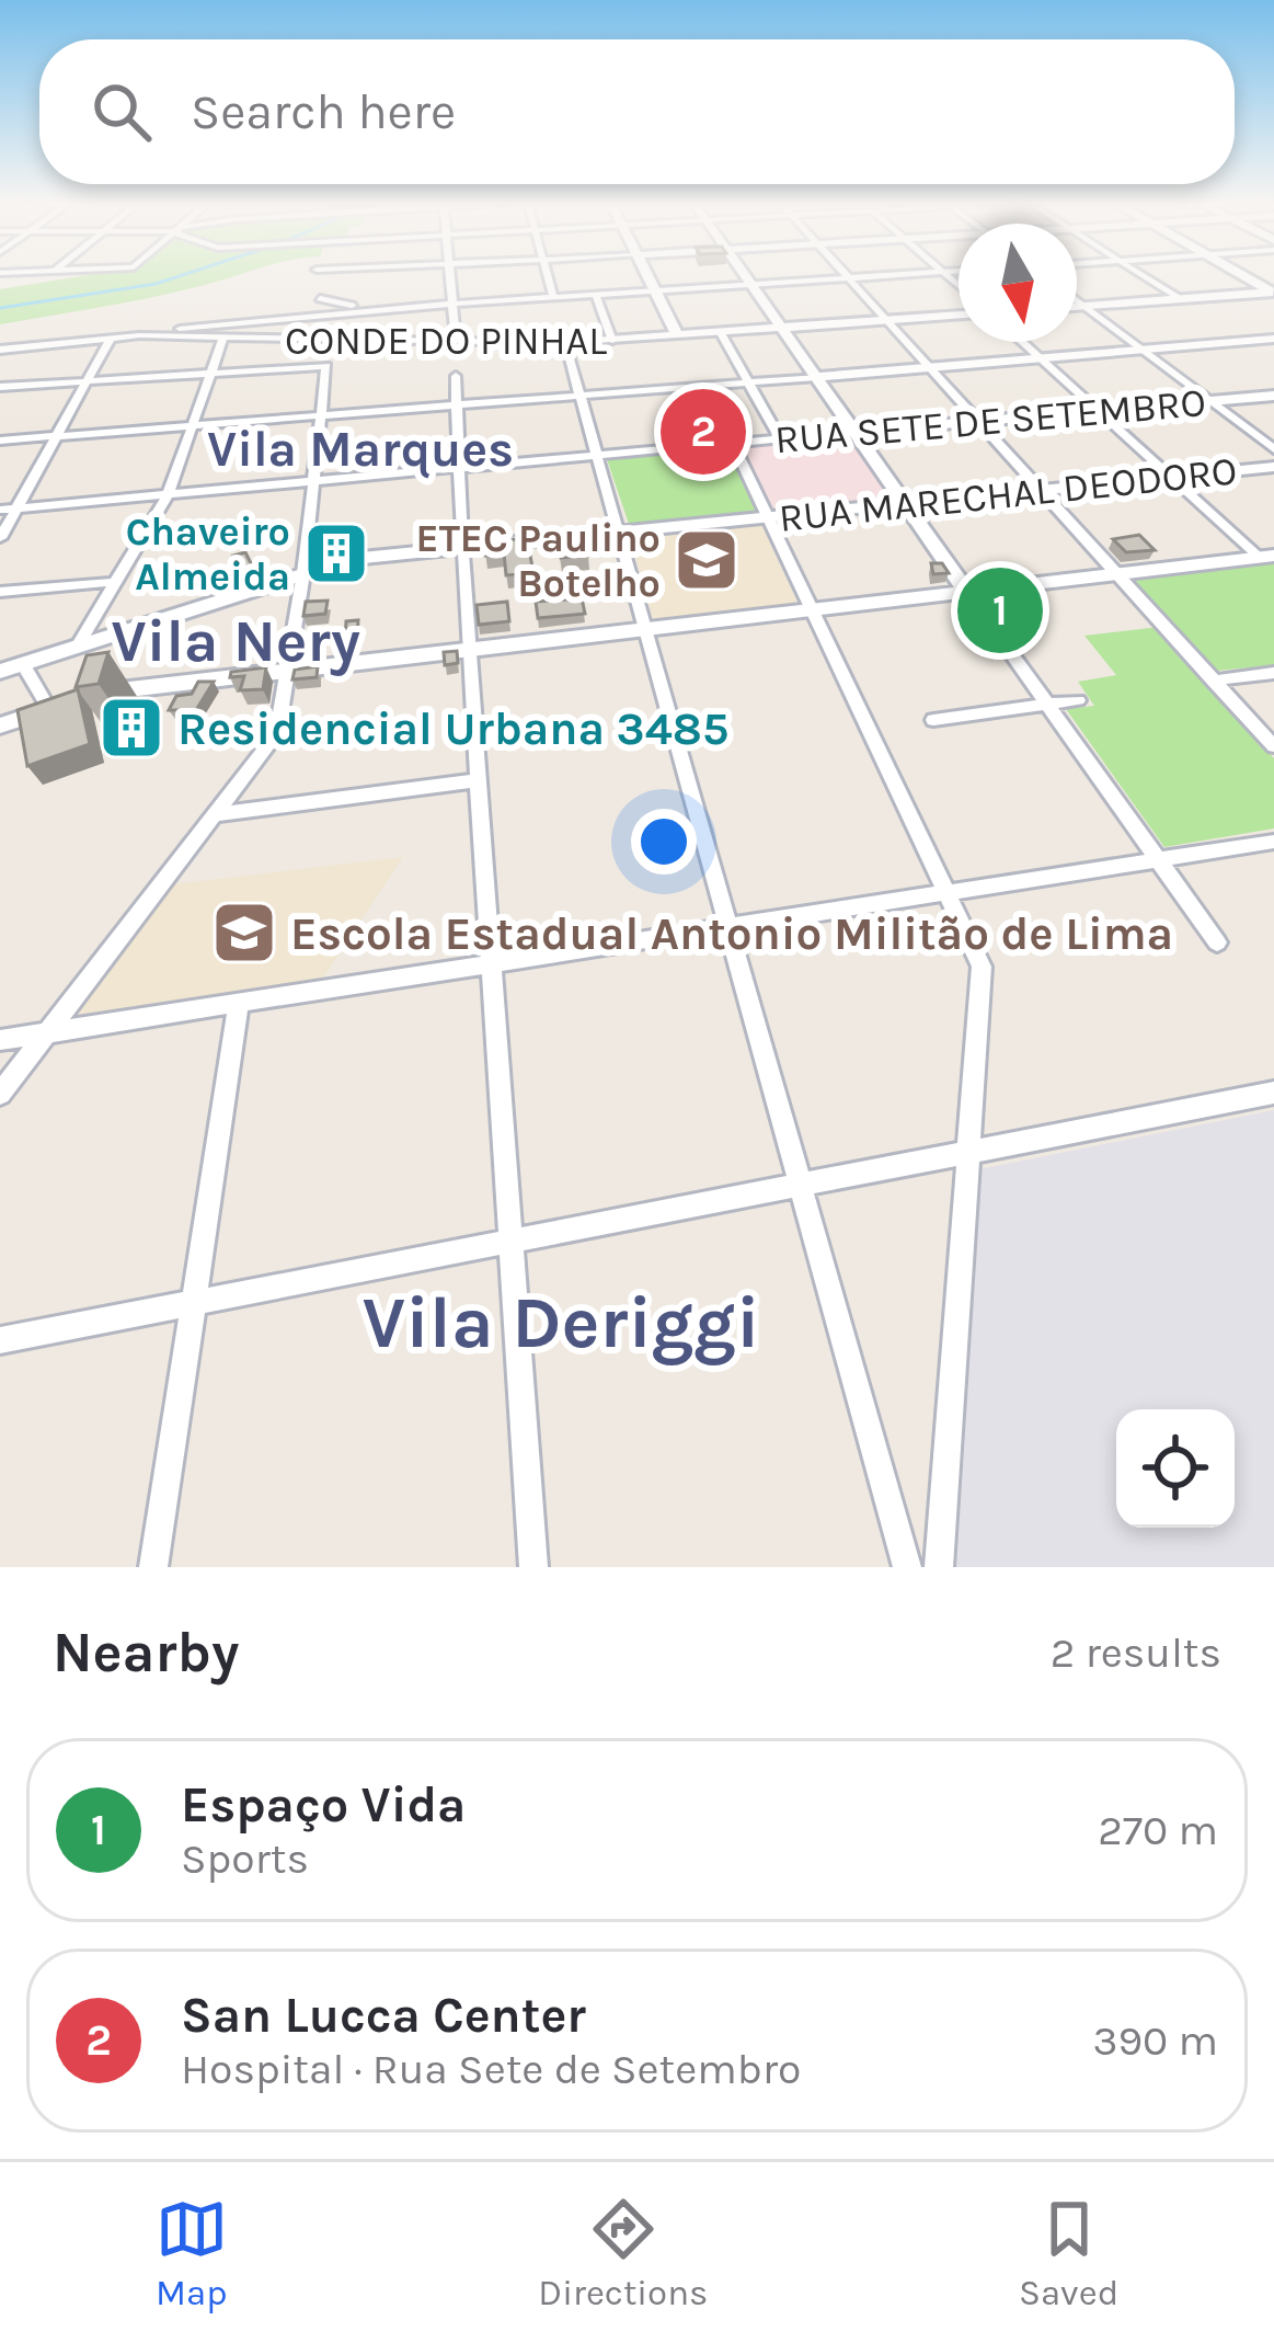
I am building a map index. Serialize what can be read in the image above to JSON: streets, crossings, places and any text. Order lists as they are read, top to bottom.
{
  "streets": {
    "street": ["CONDE DO PINHAL", "RUA SETE DE SETEMBRO", "RUA MARECHAL DEODORO"]
  },
  "districts": ["Vila Marques", "Vila Nery", "Vila Deriggi"],
  "places": {
    "building": ["Chaveiro Almeida", "Residencial Urbana 3485"],
    "school or university": ["ETEC Paulino Botelho", "Escola Estadual Antonio Militão de Lima"]
  },
  "north": "bottom",
  "page": {
    "search": "Search here",
    "pins": ["2", "1"],
    "heading": ["Nearby", "2 results"],
    "list": [
      {
        "mark": "1",
        "name": "Espaço Vida",
        "note": "Sports",
        "value": "270 m"
      },
      {
        "mark": "2",
        "name": "San Lucca Center",
        "note": "Hospital · Rua Sete de Setembro",
        "value": "390 m"
      }
    ],
    "nav": ["Map", "Directions", "Saved"]
  }
}
